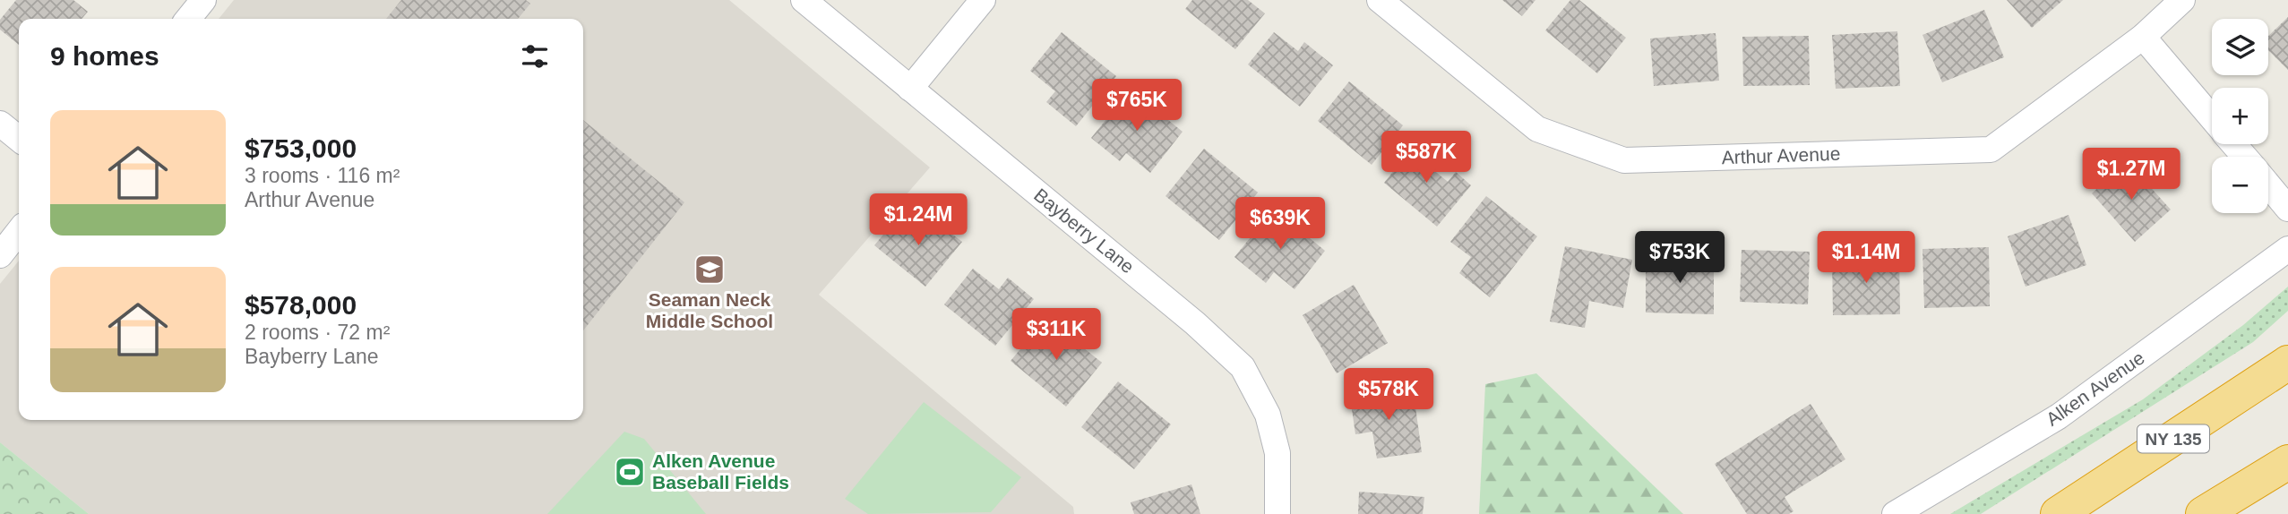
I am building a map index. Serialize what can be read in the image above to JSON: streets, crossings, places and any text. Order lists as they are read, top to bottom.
{
  "streets": {
    "highway": ["NY 135"],
    "street": ["Arthur Avenue", "Bayberry Lane", "Alken Avenue"]
  },
  "places": {
    "school or university": ["Seaman Neck Middle School"],
    "sports": ["Alken Avenue Baseball Fields"]
  },
  "page": {
    "map_buttons": ["+", "−"],
    "heading": "9 homes",
    "price": [
      "$765K",
      "$587K",
      "$1.27M",
      "$1.24M",
      "$639K",
      "$753K",
      "$1.14M",
      "$311K",
      "$578K"
    ],
    "list": [
      {
        "name": "$753,000",
        "note": "3 rooms · 116 m² · Arthur Avenue"
      },
      {
        "name": "$578,000",
        "note": "2 rooms · 72 m² · Bayberry Lane"
      }
    ]
  }
}
